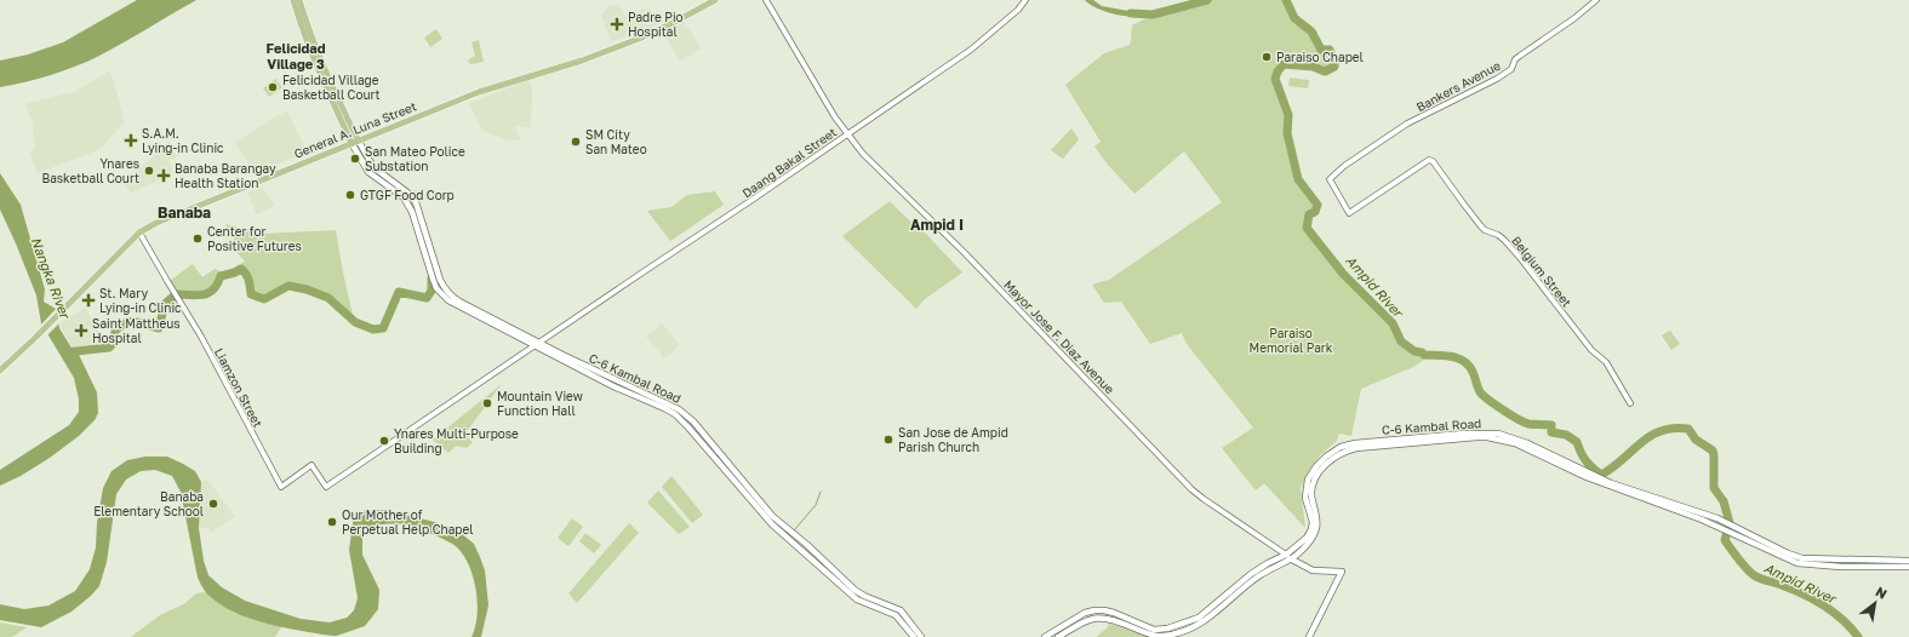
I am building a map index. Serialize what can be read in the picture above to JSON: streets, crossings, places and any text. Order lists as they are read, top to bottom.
{
  "streets": {
    "main road": ["General A. Luna Street", "Mayor Jose F. Diaz Avenue", "C-6 Kambal Road"],
    "street": [
      "Bankers Avenue",
      "Daang Bakal Street",
      "Belgium Street",
      "Liamzon Street"
    ]
  },
  "crossings": [
    ["Bankers Avenue", "Belgium Street"],
    ["General A. Luna Street", "C-6 Kambal Road"],
    ["General A. Luna Street", "Liamzon Street"],
    ["Daang Bakal Street", "Mayor Jose F. Diaz Avenue"],
    ["Daang Bakal Street", "C-6 Kambal Road"],
    ["Daang Bakal Street", "Liamzon Street"],
    ["Mayor Jose F. Diaz Avenue", "C-6 Kambal Road"]
  ],
  "districts": ["Felicidad Village 3", "Banaba", "Ampid I"],
  "water": ["Nangka River", "Ampid River"],
  "parks": ["Paraiso Memorial Park"],
  "places": {
    "health": [
      "Padre Pio Hospital",
      "S.A.M. Lying-in Clinic",
      "Banaba Barangay Health Station",
      "St. Mary Lying-in Clinic",
      "Saint Mattheus Hospital"
    ],
    "other": [
      "Paraiso Chapel",
      "Felicidad Village Basketball Court",
      "SM City San Mateo",
      "San Mateo Police Substation",
      "Ynares Basketball Court",
      "GTGF Food Corp",
      "Center for Positive Futures",
      "Mountain View Function Hall",
      "San Jose de Ampid Parish Church",
      "Ynares Multi-Purpose Building",
      "Banaba Elementary School",
      "Our Mother of Perpetual Help Chapel"
    ]
  },
  "north": "top right"
}
